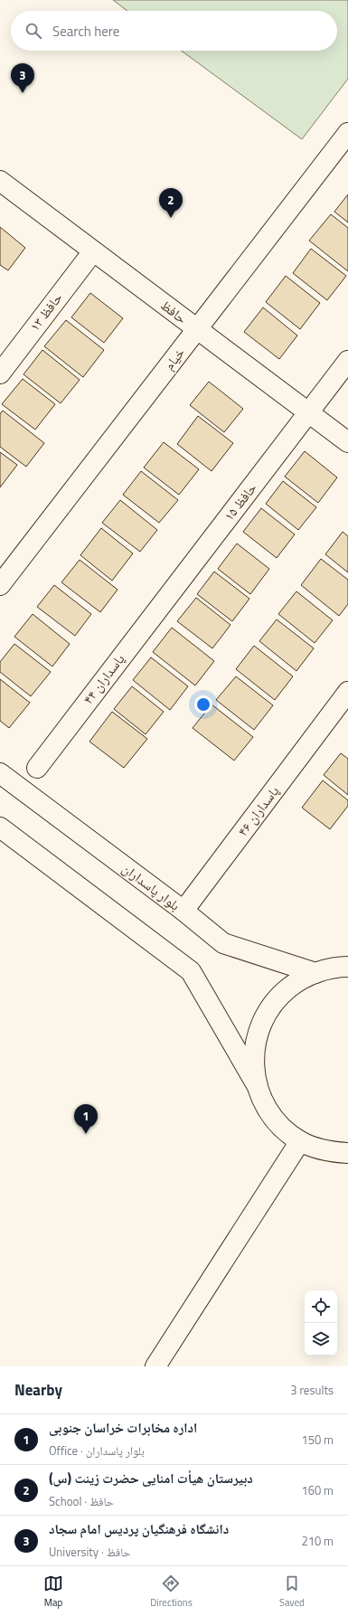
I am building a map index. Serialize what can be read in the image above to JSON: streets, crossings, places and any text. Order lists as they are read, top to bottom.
{
  "streets": {
    "street": [
      "حافظ ۱۳",
      "حافظ",
      "خیام",
      "حافظ ۱۵",
      "پاسداران ۴۴",
      "پاسداران ۴۶",
      "بلوار پاسداران"
    ]
  },
  "crossings": [
    ["حافظ ۱۳", "حافظ"],
    ["حافظ", "خیام"],
    ["حافظ", "حافظ ۱۵"],
    ["حافظ ۱۵", "پاسداران ۴۴"],
    ["پاسداران ۴۶", "بلوار پاسداران"]
  ],
  "page": {
    "search": "Search here",
    "pins": ["3", "2", "1"],
    "heading": ["Nearby", "3 results"],
    "list": [
      {
        "mark": "1",
        "name": "اداره مخابرات خراسان جنوبی",
        "note": "Office · بلوار پاسداران",
        "value": "150 m"
      },
      {
        "mark": "2",
        "name": "دبیرستان هیأت امنایی حضرت زینت (س)",
        "note": "School · حافظ",
        "value": "160 m"
      },
      {
        "mark": "3",
        "name": "دانشگاه فرهنگیان پردیس امام سجاد",
        "note": "University · حافظ",
        "value": "210 m"
      }
    ],
    "nav": ["Map", "Directions", "Saved"]
  }
}
